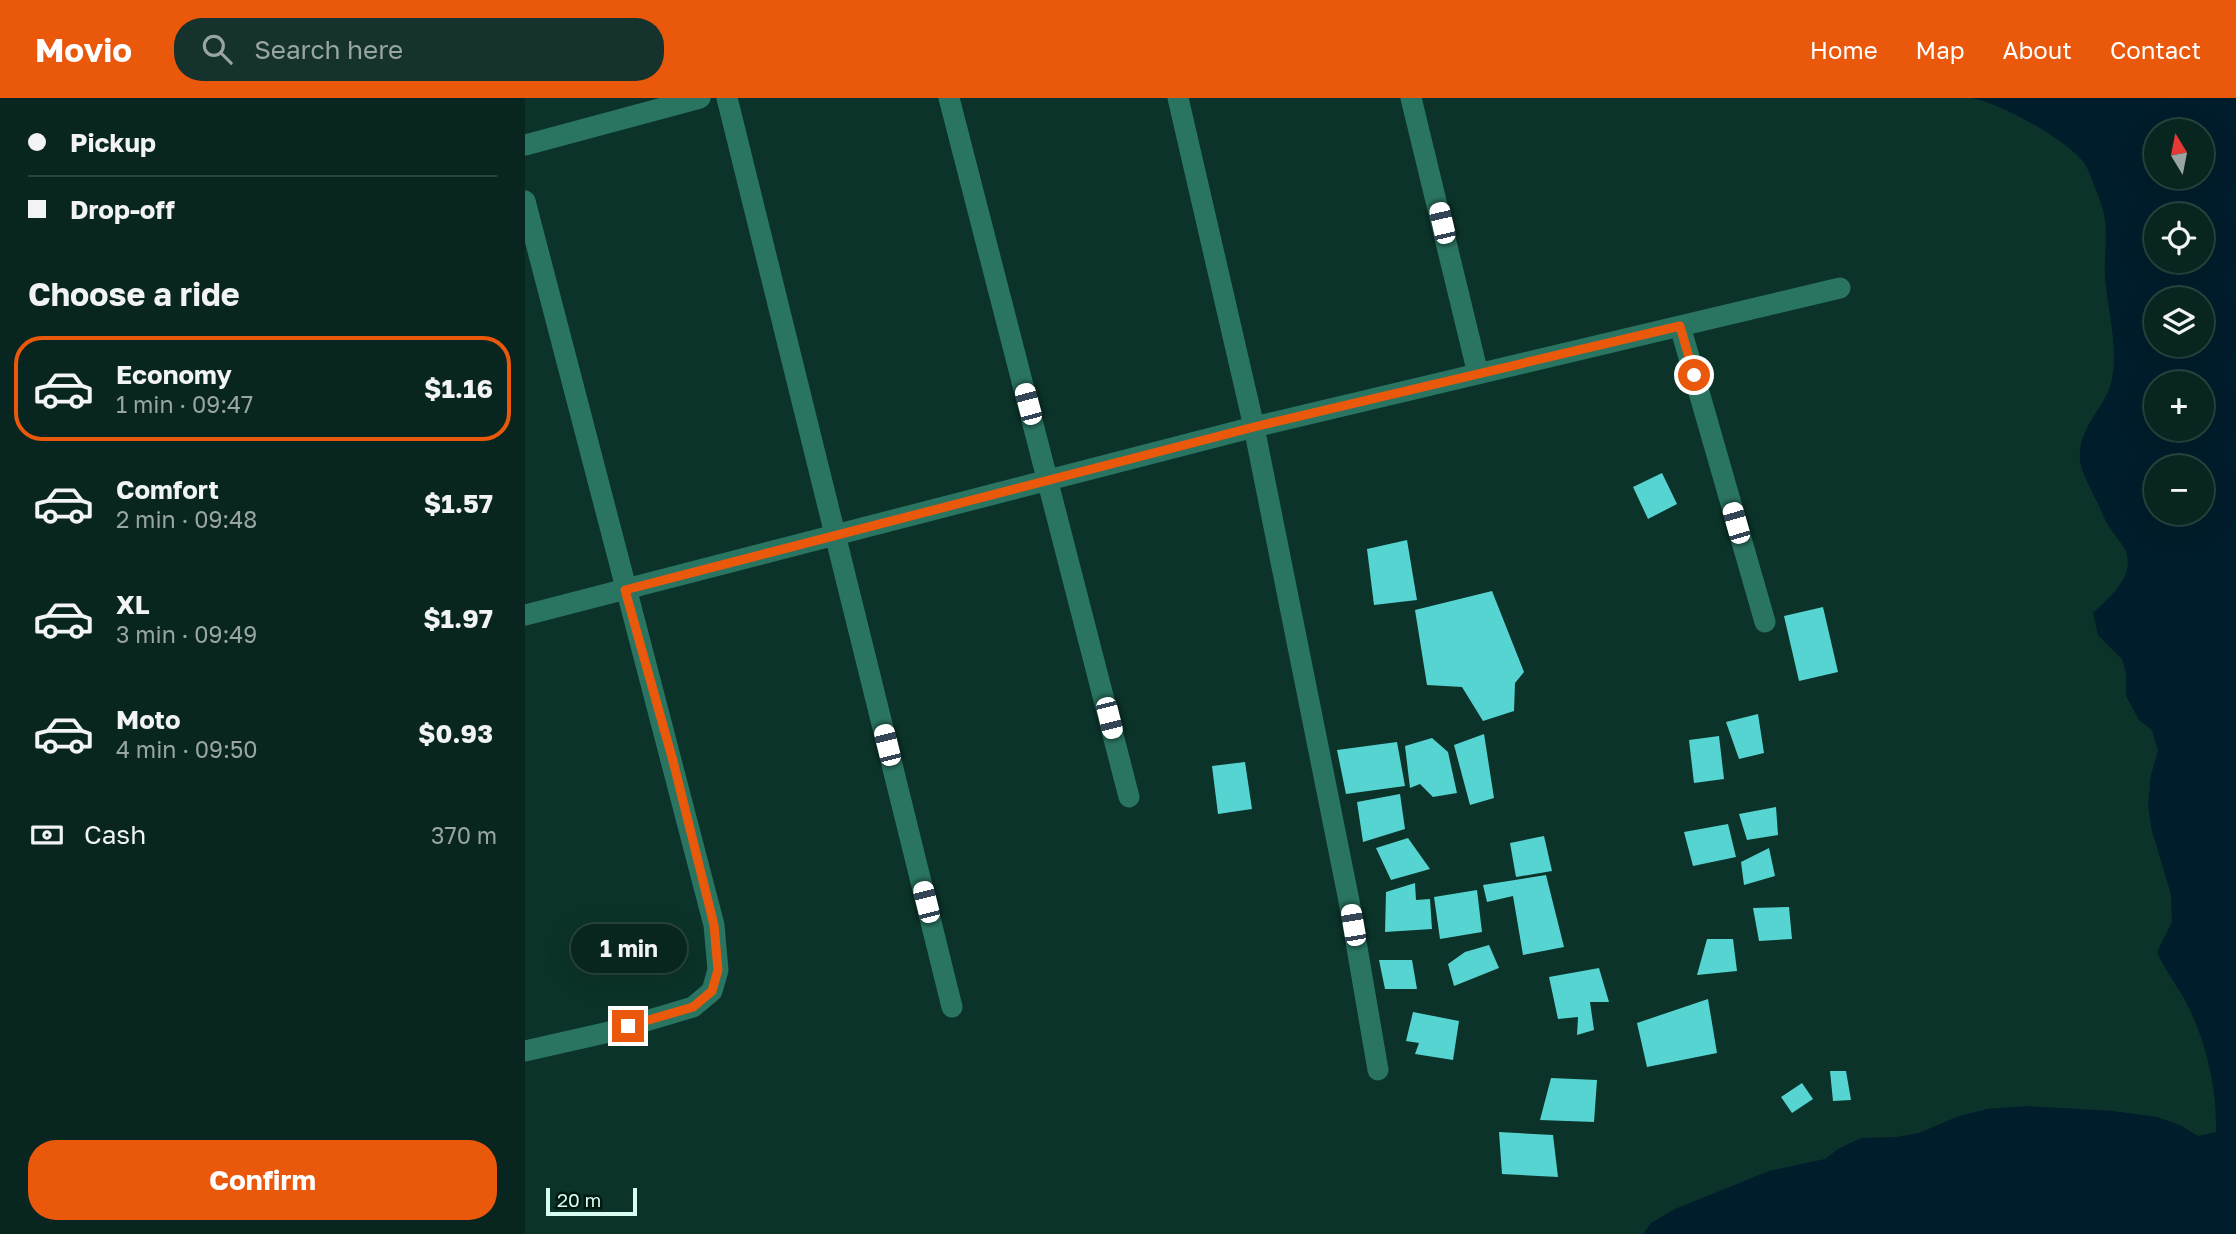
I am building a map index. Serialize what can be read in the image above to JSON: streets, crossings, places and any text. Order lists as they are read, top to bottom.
{
  "scale_bar": "20 m",
  "north": "top",
  "page": {
    "header": "Movio",
    "search": "Search here",
    "nav": [
      "Home",
      "Map",
      "About",
      "Contact"
    ],
    "banner": ["Pickup", "Drop-off"],
    "map_buttons": ["+", "−"],
    "heading": "Choose a ride",
    "list": [
      {
        "name": "Economy",
        "note": "1 min · 09:47",
        "value": "$1.16"
      },
      {
        "name": "Comfort",
        "note": "2 min · 09:48",
        "value": "$1.57"
      },
      {
        "name": "XL",
        "note": "3 min · 09:49",
        "value": "$1.97"
      },
      {
        "name": "Moto",
        "note": "4 min · 09:50",
        "value": "$0.93"
      }
    ],
    "pay": ["Cash", "370 m"],
    "bubble": "1 min",
    "buttons": "Confirm",
    "scale": "20 m"
  }
}
